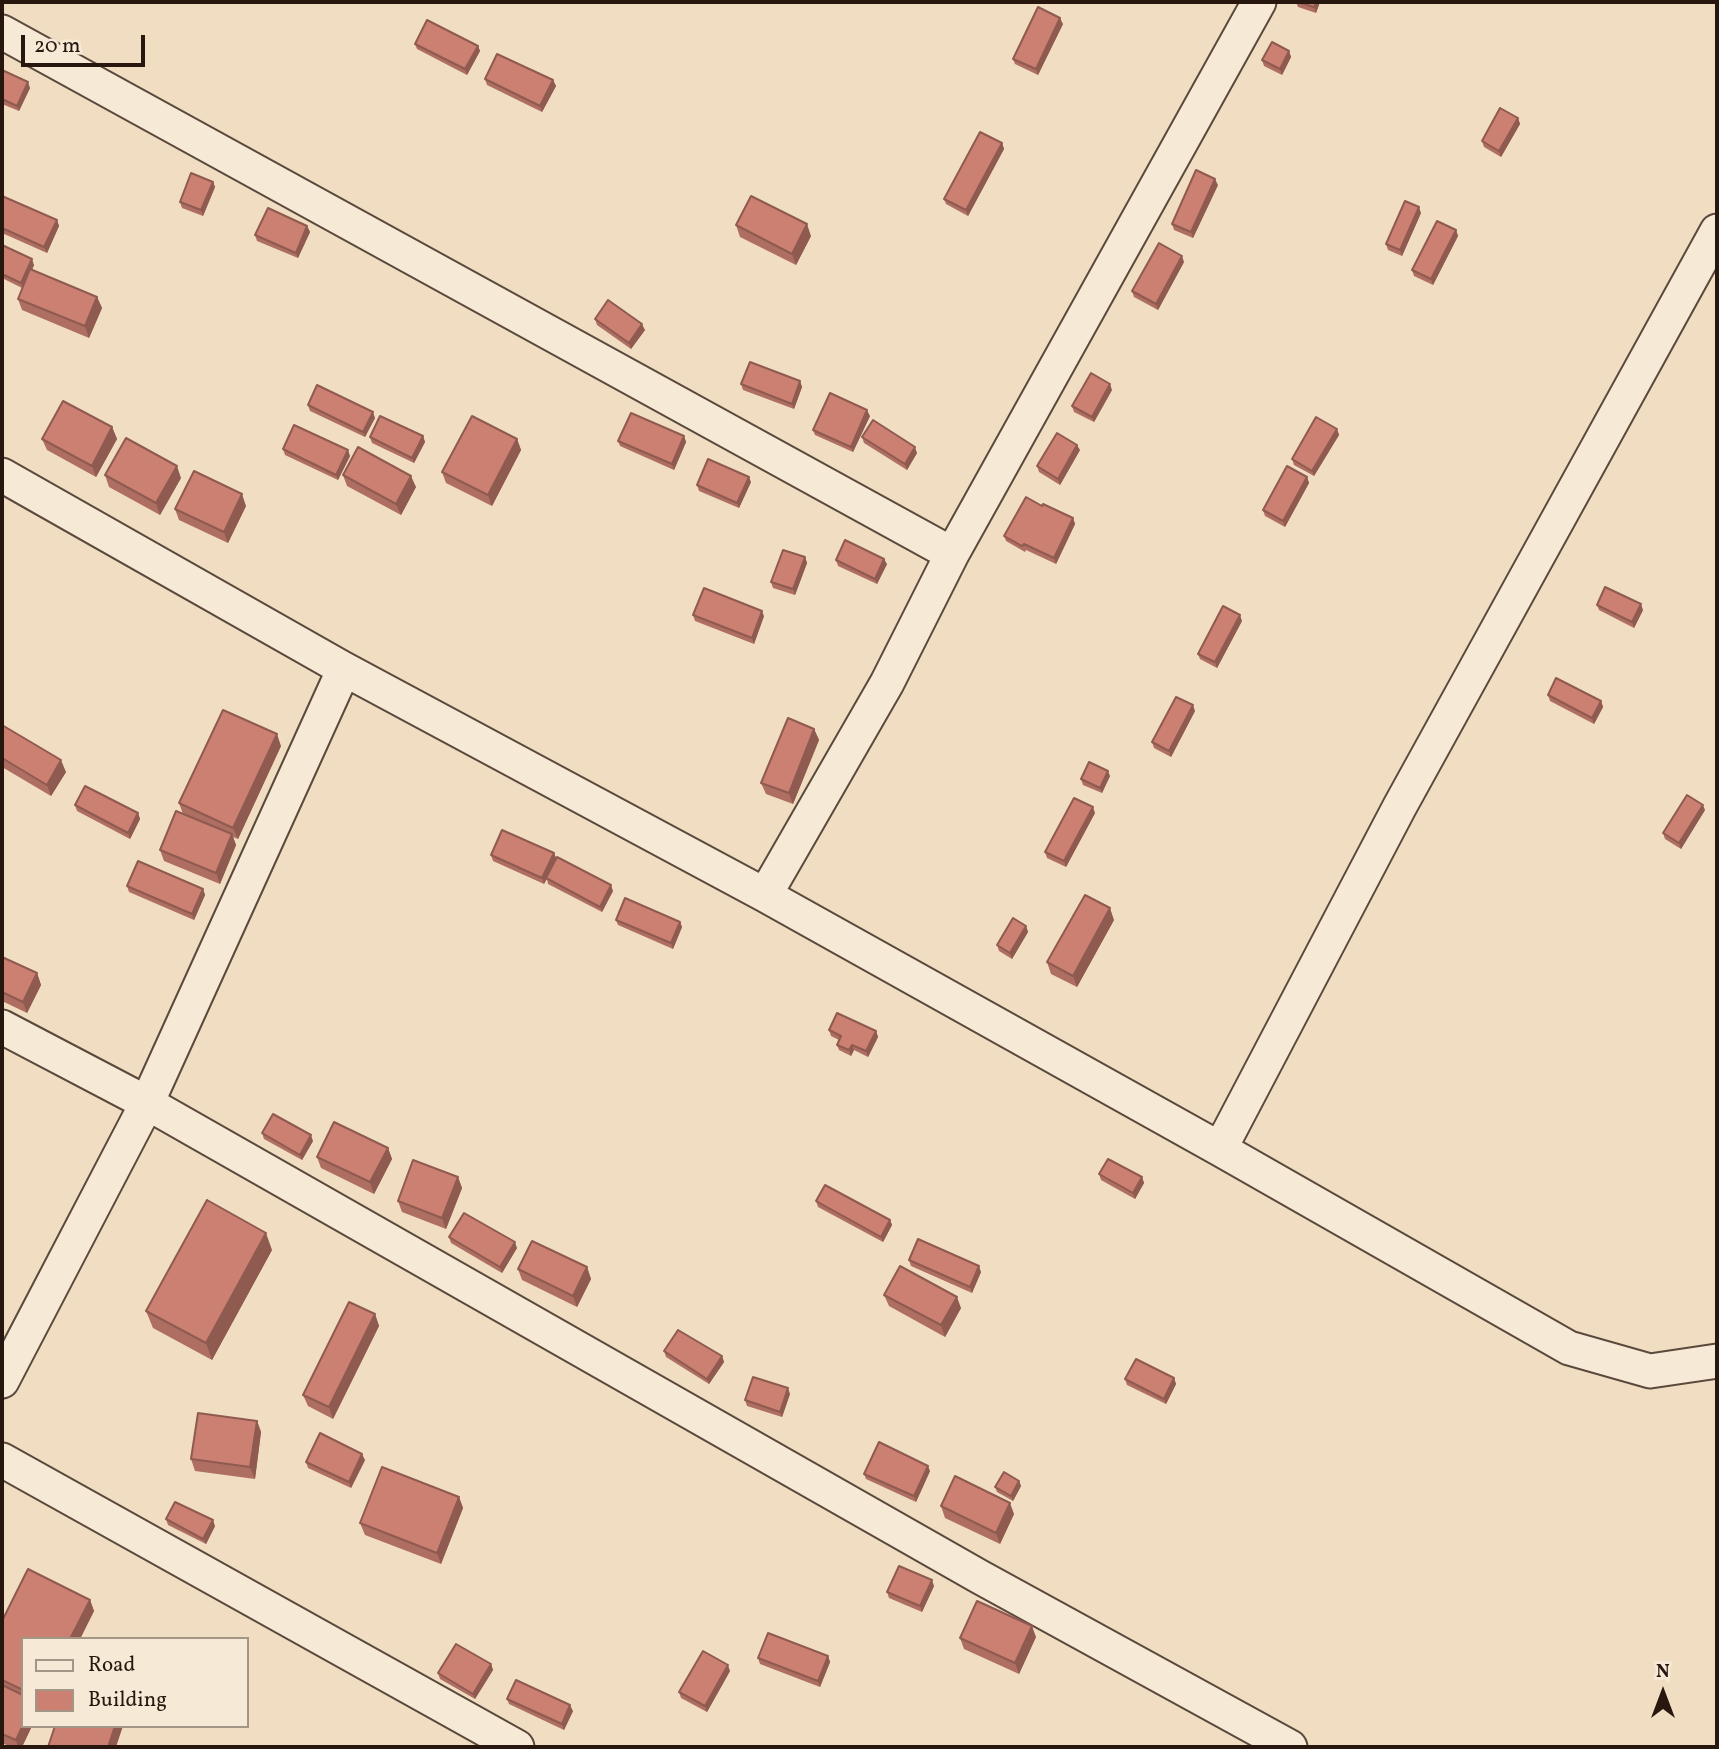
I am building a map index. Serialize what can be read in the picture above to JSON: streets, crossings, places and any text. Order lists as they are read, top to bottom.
{
  "legend": ["Road", "Building"],
  "scale_bar": "20 m",
  "north": "top"
}
